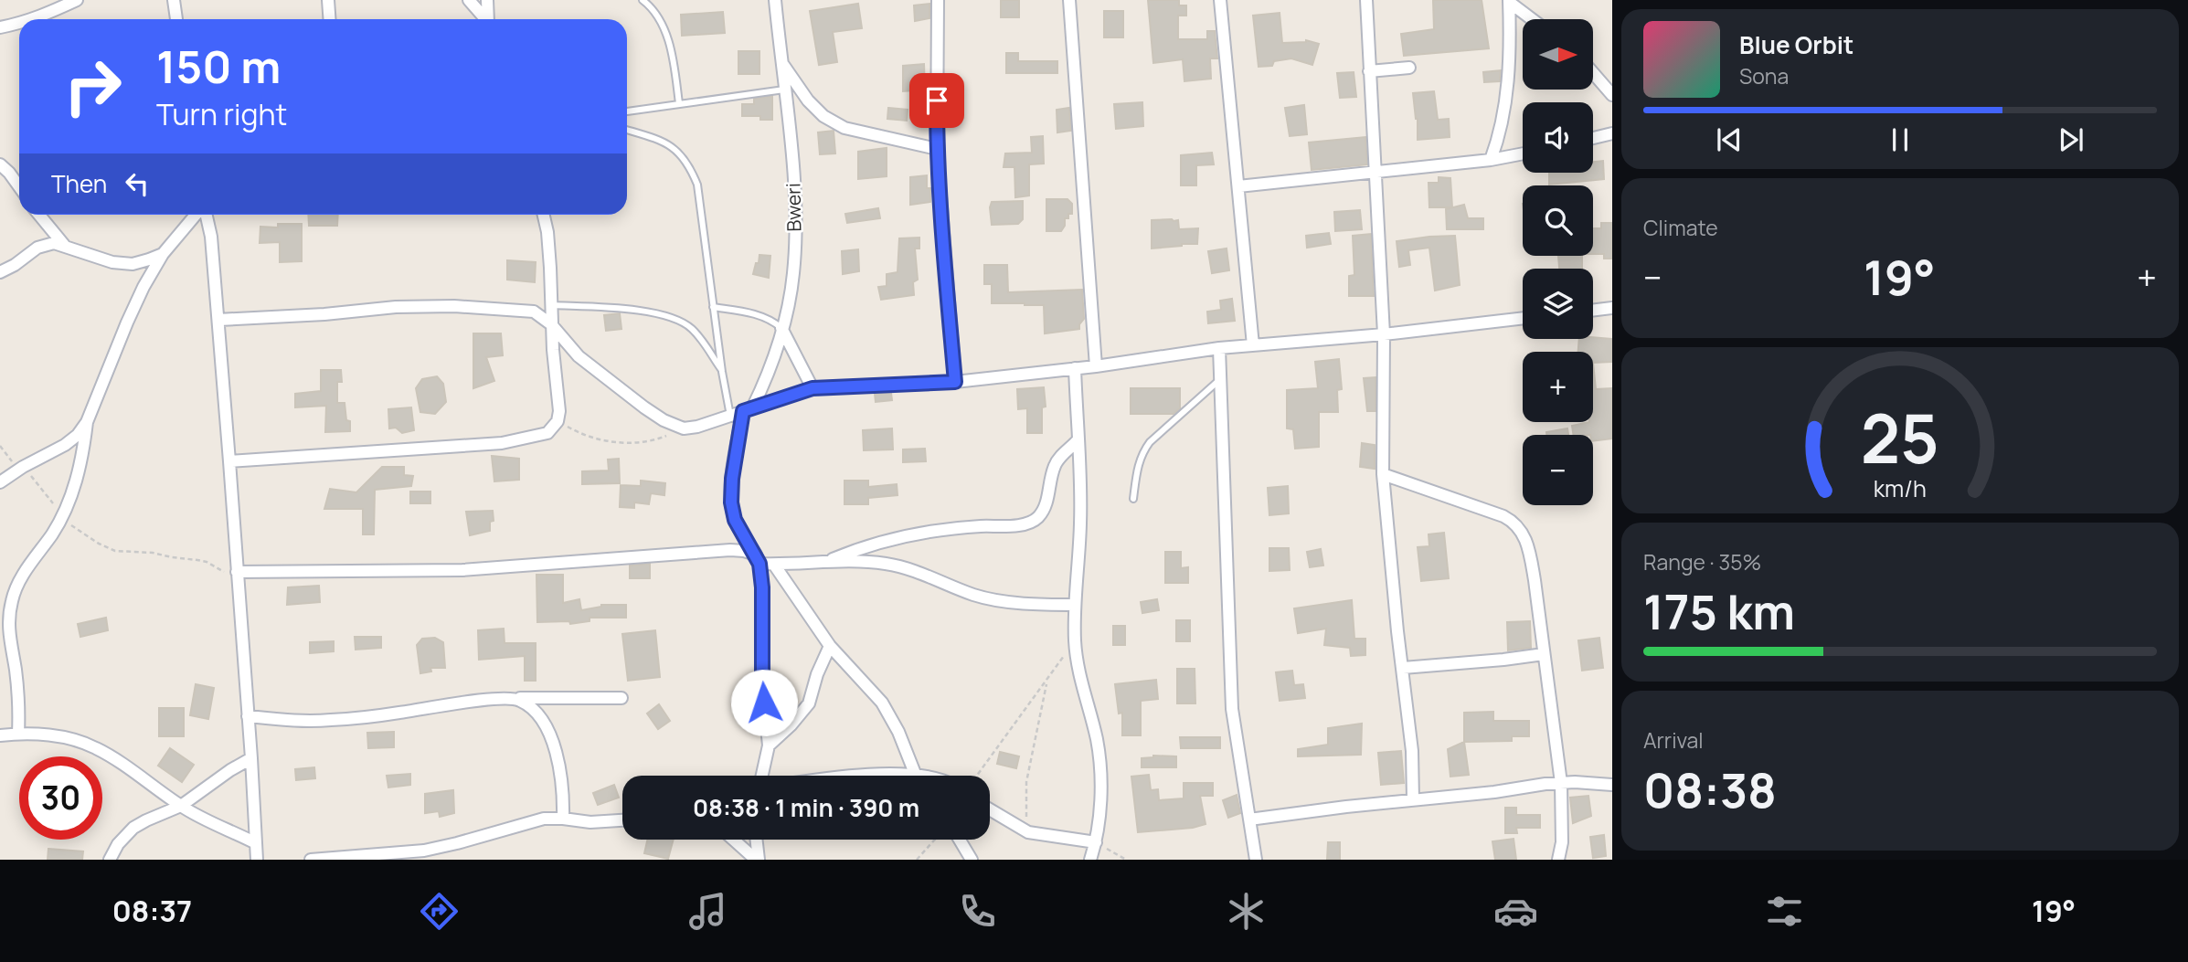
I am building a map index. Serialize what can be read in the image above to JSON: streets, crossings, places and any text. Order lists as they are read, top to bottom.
{
  "streets": {
    "street": ["Bweri"]
  },
  "north": "right",
  "page": {
    "map_buttons": ["+", "−"],
    "turn": ["150 m", "Turn right"],
    "song": ["Blue Orbit", "Sona"],
    "then": "Then",
    "tile": [
      "Climate",
      ["Range · 35%", "175 km"],
      ["Arrival", "08:38"]
    ],
    "heat": ["−", "19°", "+"],
    "limit": "30",
    "trip": "08:38 · 1 min · 390 m",
    "tabs": ["08:37", "19°"],
    "gauge": ["25", "km/h"]
  }
}
